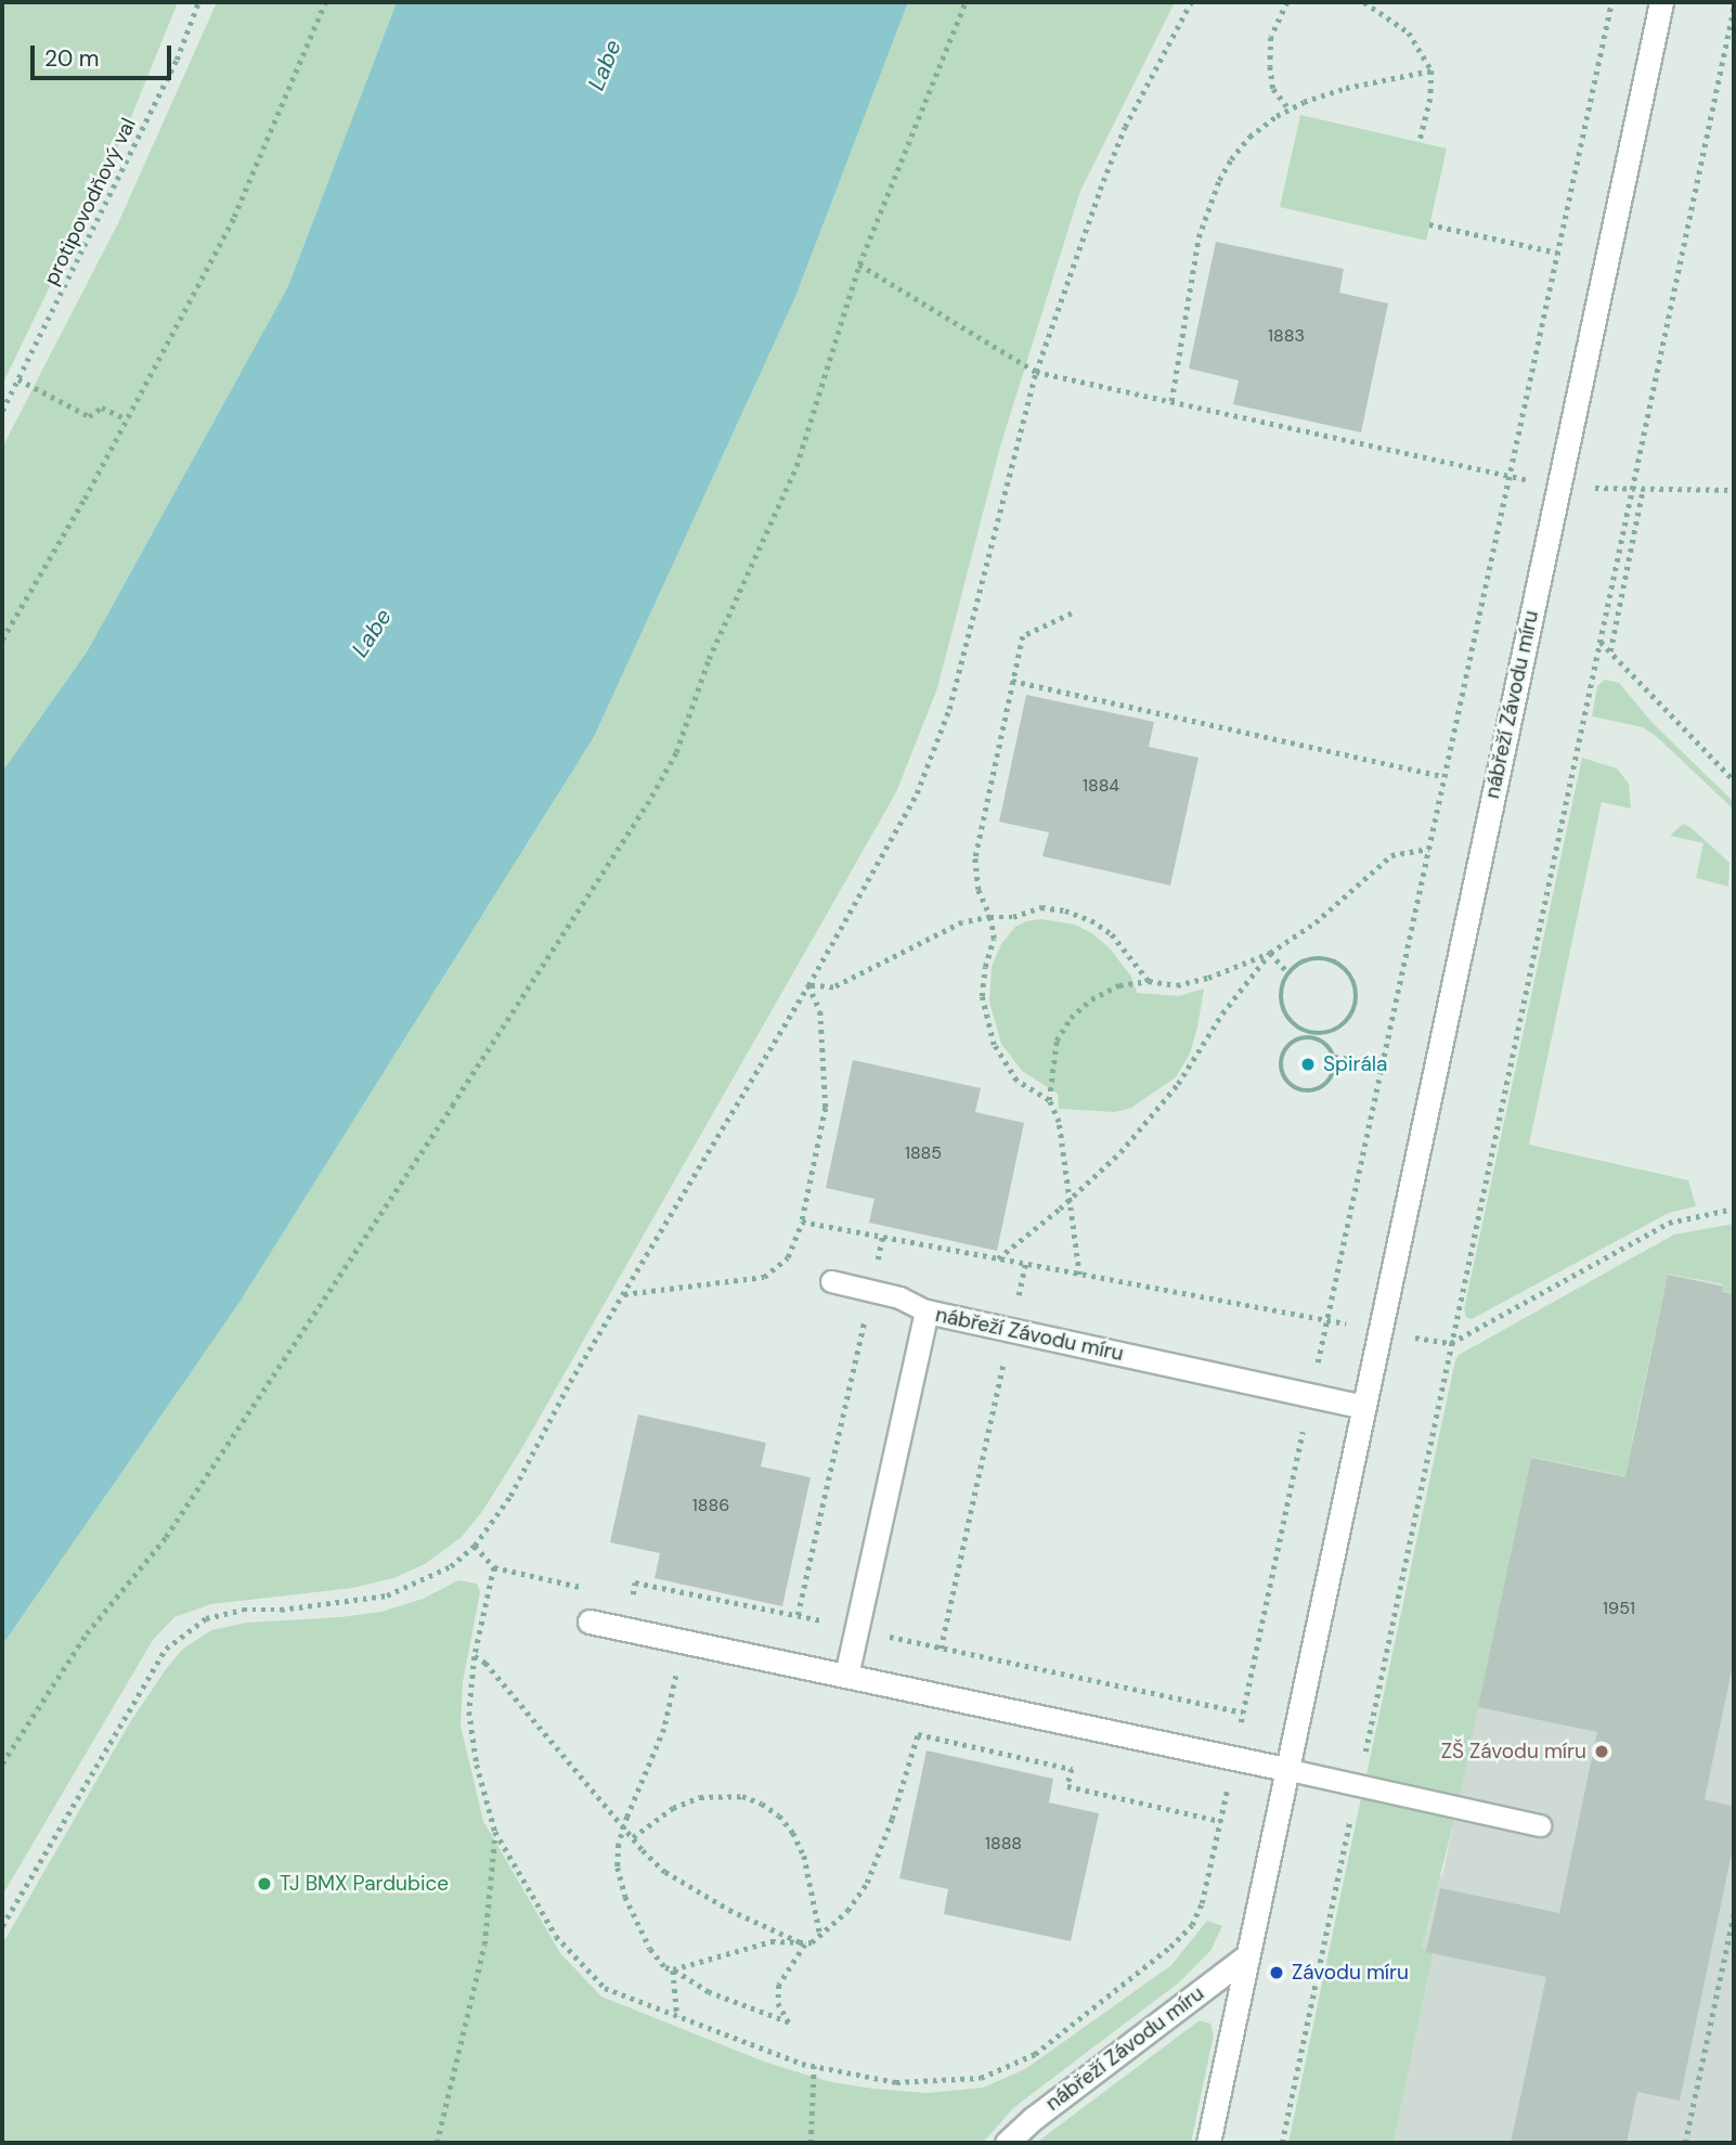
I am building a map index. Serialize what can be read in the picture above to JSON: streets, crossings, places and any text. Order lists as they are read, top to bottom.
{
  "streets": {
    "street": ["nábřeží Závodu míru"],
    "path": ["protipovodňový val"]
  },
  "water": ["Labe"],
  "places": [
    "Spirála",
    "ZŠ Závodu míru",
    "TJ BMX Pardubice",
    "Závodu míru"
  ],
  "house_numbers": [
    "1883",
    "1884",
    "1885",
    "1886",
    "1951",
    "1888"
  ],
  "scale_bar": "20 m"
}
